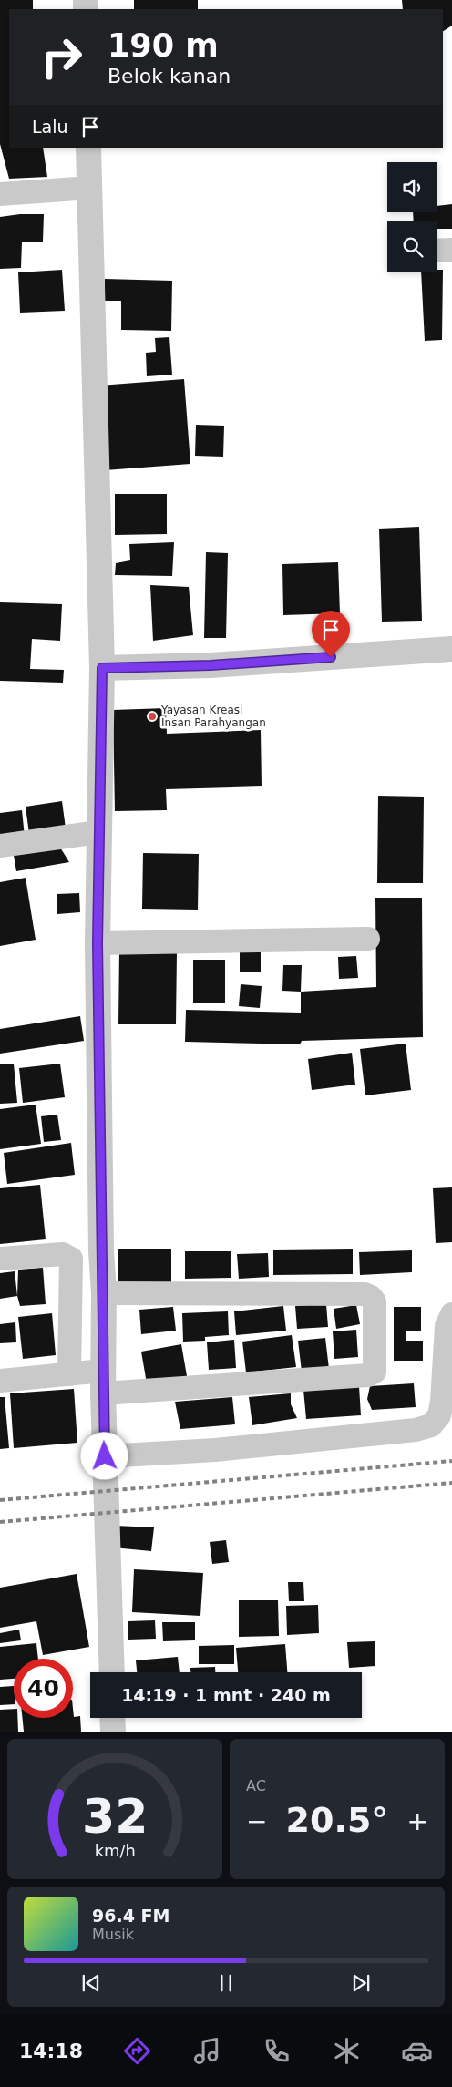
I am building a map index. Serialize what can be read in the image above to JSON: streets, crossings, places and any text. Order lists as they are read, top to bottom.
{
  "places": ["Yayasan Kreasi Insan Parahyangan"],
  "page": {
    "turn": ["190 m", "Belok kanan"],
    "then": "Lalu",
    "limit": "40",
    "trip": "14:19 · 1 mnt · 240 m",
    "tile": "AC",
    "heat": ["−", "20.5°", "+"],
    "song": ["96.4 FM", "Musik"],
    "tabs": "14:18",
    "gauge": ["32", "km/h"]
  }
}
